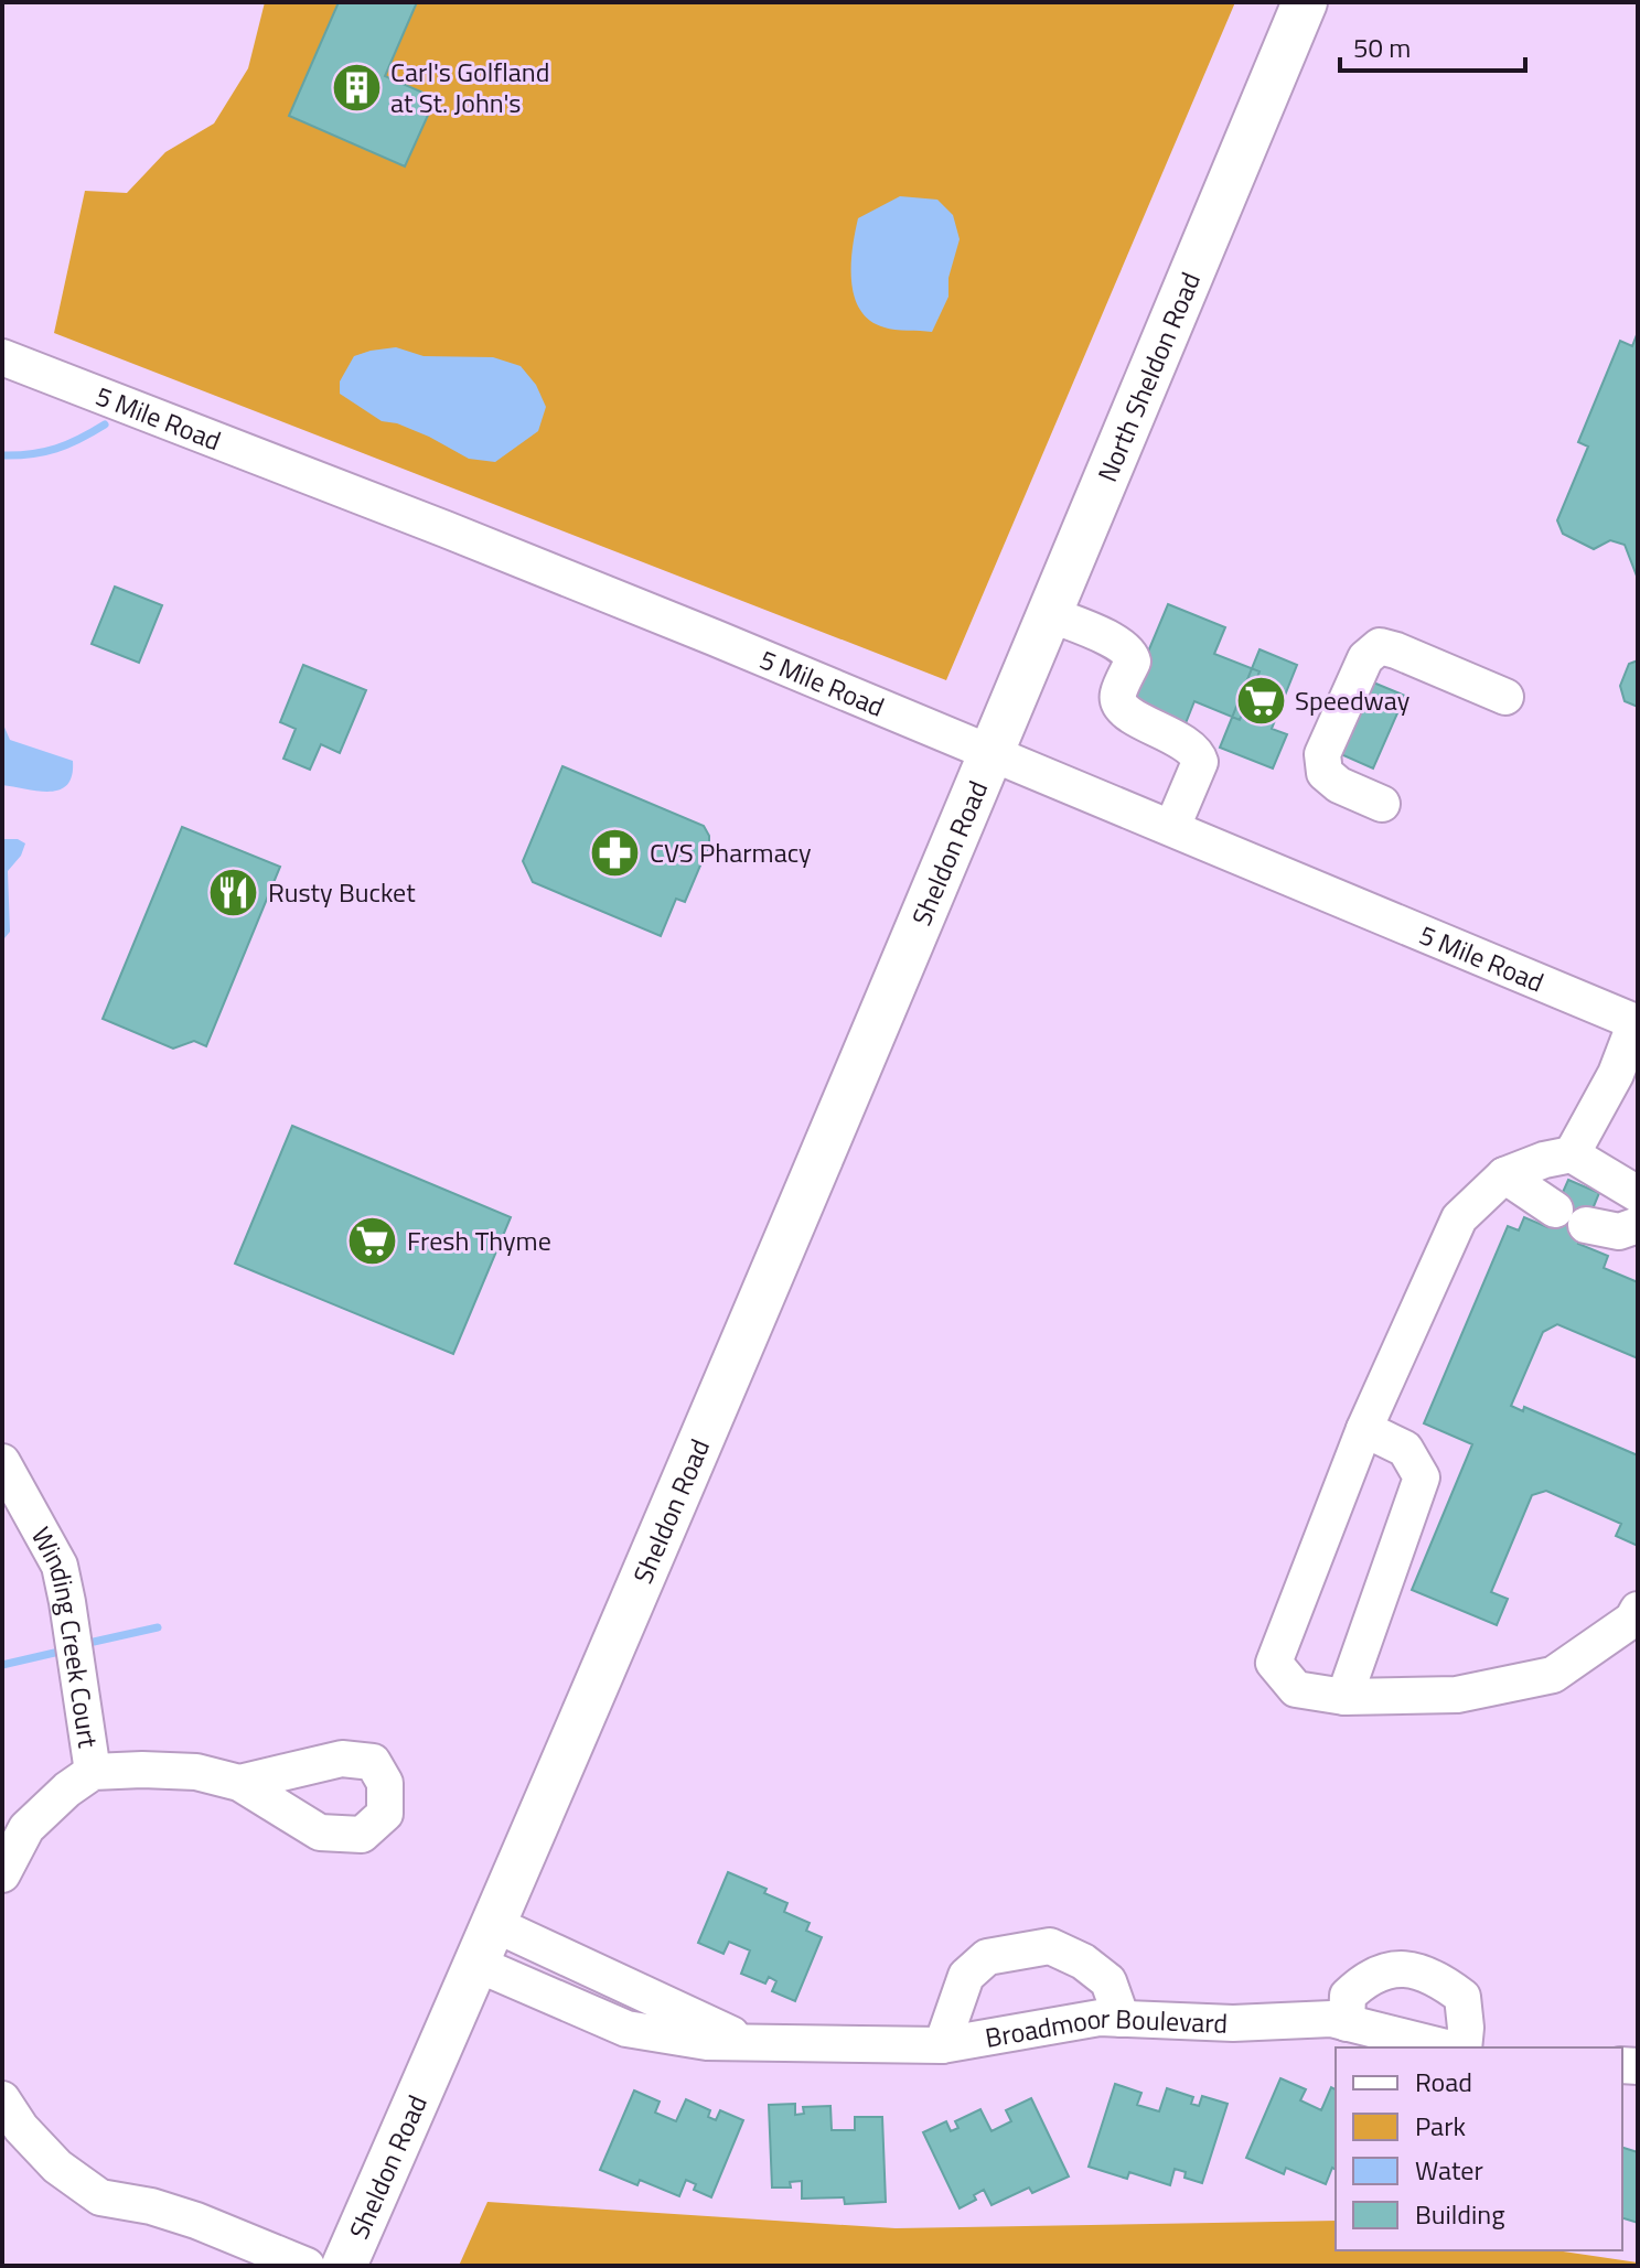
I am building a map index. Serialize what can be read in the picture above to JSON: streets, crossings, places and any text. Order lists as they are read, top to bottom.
{
  "streets": {
    "main road": ["North Sheldon Road", "Sheldon Road"],
    "street": ["5 Mile Road", "Winding Creek Court", "Broadmoor Boulevard"]
  },
  "crossings": [
    ["North Sheldon Road", "5 Mile Road"],
    ["North Sheldon Road", "Sheldon Road"],
    ["5 Mile Road", "Sheldon Road"],
    ["Sheldon Road", "Broadmoor Boulevard"]
  ],
  "places": {
    "building": ["Carl's Golfland at St. John's"],
    "supermarket": ["Speedway", "Fresh Thyme"],
    "pharmacy": ["CVS Pharmacy"],
    "restaurant": ["Rusty Bucket"]
  },
  "legend": [
    "Road",
    "Park",
    "Water",
    "Building"
  ],
  "scale_bar": "50 m"
}
